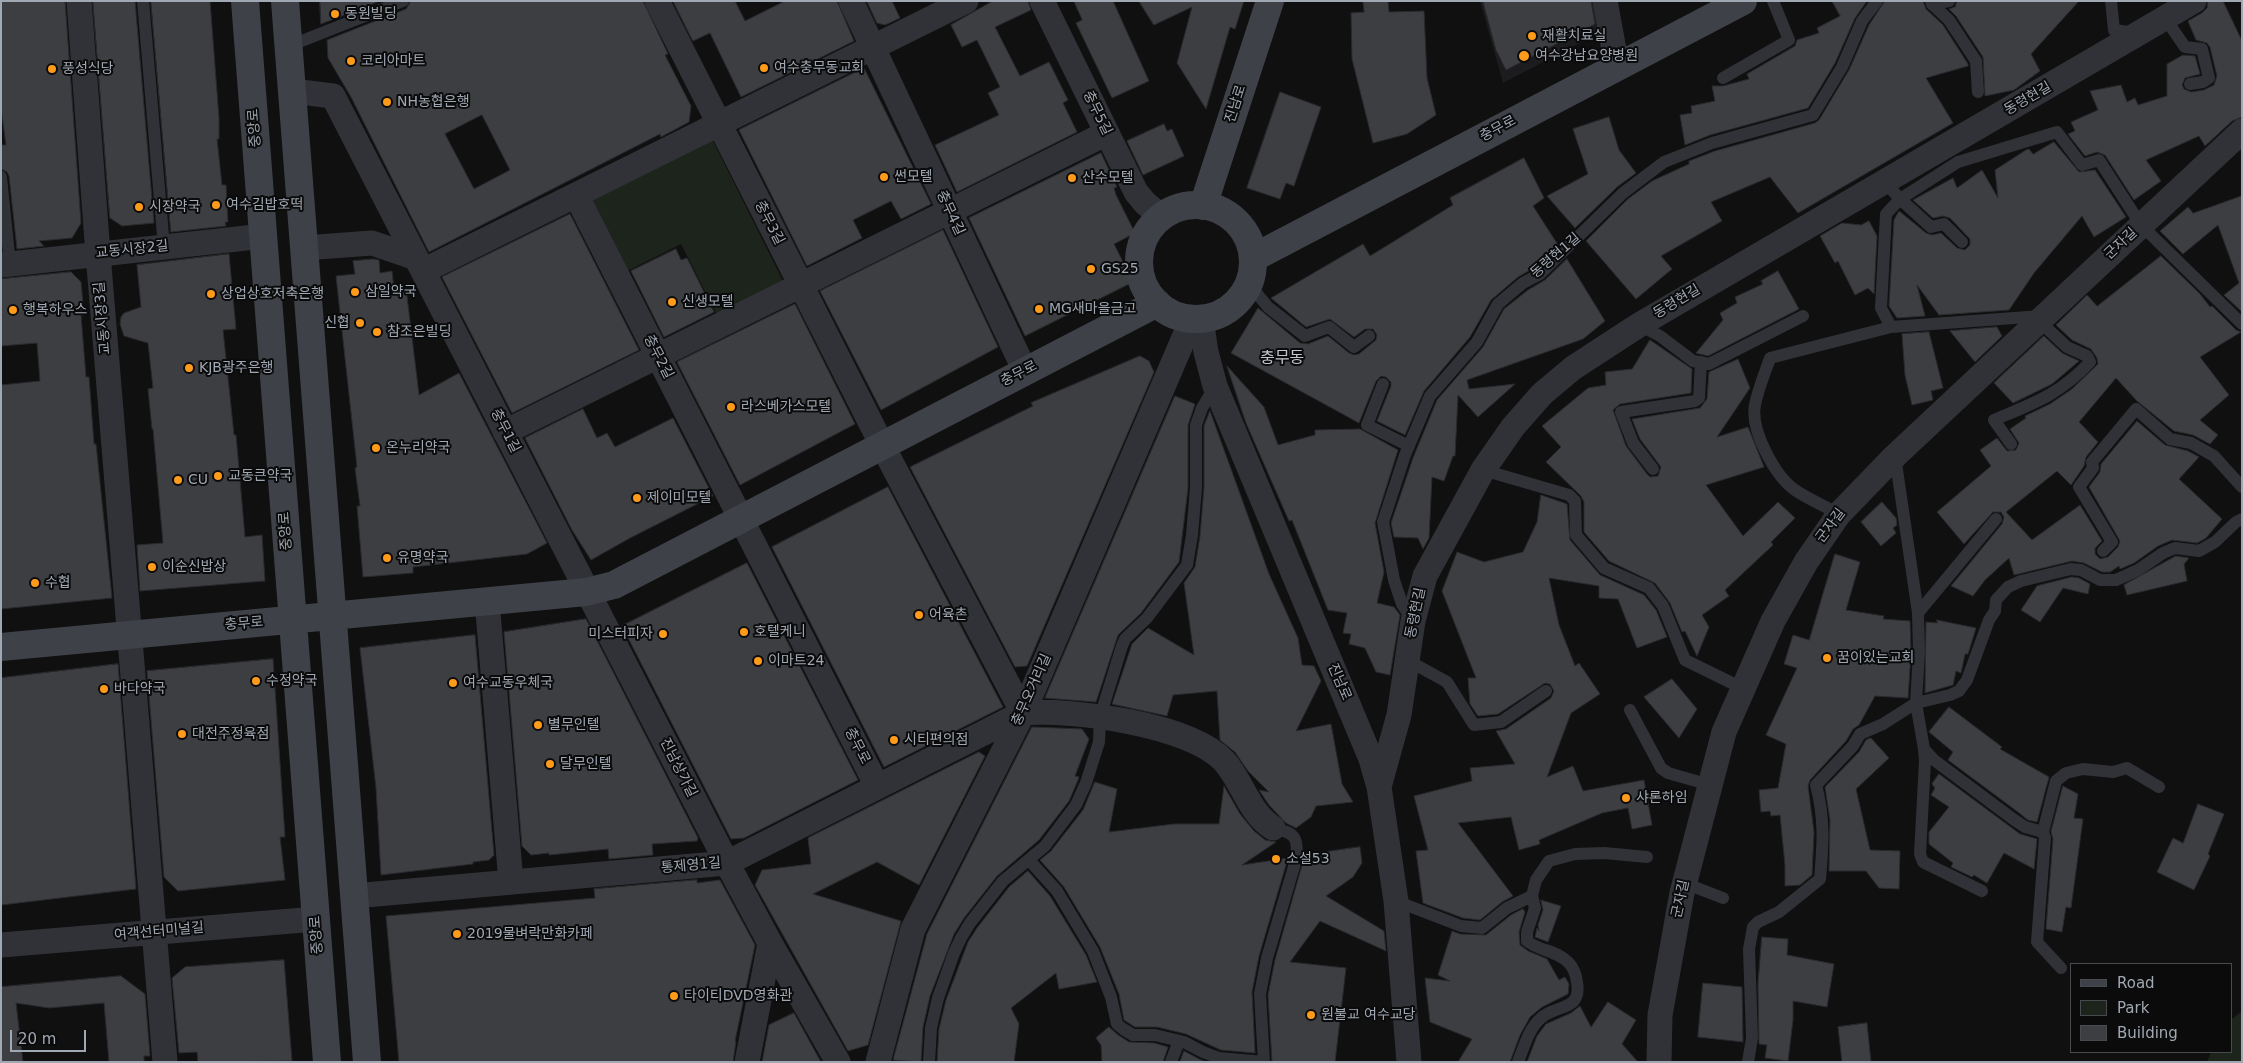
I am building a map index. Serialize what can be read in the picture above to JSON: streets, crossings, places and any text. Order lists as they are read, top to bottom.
{
  "streets": {
    "street": [
      "동령현길",
      "진남로",
      "충무5길",
      "중앙로",
      "충무로",
      "충무4길",
      "충무3길",
      "군자길",
      "교동시장2길",
      "교동시장3길",
      "충무2길",
      "충무1길",
      "충무오거리길",
      "진남상가길",
      "통제영1길",
      "여객선터미널길"
    ],
    "lane": ["동령현1길"]
  },
  "crossings": [
    ["동령현길", "진남로"],
    ["동령현길", "동령현1길"],
    ["진남로", "충무5길"],
    ["진남로", "충무로"],
    ["진남로", "충무오거리길"],
    ["충무5길", "충무로"],
    ["충무5길", "충무오거리길"],
    ["중앙로", "충무로"],
    ["중앙로", "교동시장2길"],
    ["중앙로", "여객선터미널길"],
    ["충무로", "충무4길"],
    ["충무로", "충무3길"],
    ["충무로", "교동시장3길"],
    ["충무로", "충무2길"],
    ["충무로", "충무1길"],
    ["충무로", "충무오거리길"],
    ["충무로", "진남상가길"],
    ["충무로", "통제영1길"],
    ["교동시장2길", "교동시장3길"],
    ["교동시장3길", "여객선터미널길"],
    ["충무1길", "진남상가길"],
    ["충무오거리길", "통제영1길"],
    ["진남상가길", "통제영1길"]
  ],
  "districts": ["충무동"],
  "places": [
    "동원빌딩",
    "재활치료실",
    "여수강남요양병원",
    "코리아마트",
    "여수충무동교회",
    "풍성식당",
    "NH농협은행",
    "썬모텔",
    "산수모텔",
    "여수김밥호떡",
    "시장약국",
    "GS25",
    "삼일약국",
    "상업상호저축은행",
    "신생모텔",
    "MG새마을금고",
    "행복하우스",
    "신협",
    "참조은빌딩",
    "KJB광주은행",
    "라스베가스모텔",
    "온누리약국",
    "교동큰약국",
    "CU",
    "제이미모텔",
    "유명약국",
    "이순신밥상",
    "수협",
    "어육촌",
    "호텔케니",
    "미스터피자",
    "꿈이있는교회",
    "이마트24",
    "수정약국",
    "여수교동우체국",
    "바다약국",
    "별무인텔",
    "대전주정육점",
    "시티편의점",
    "달무인텔",
    "샤론하임",
    "소설53",
    "2019물벼락만화카페",
    "타이티DVD영화관",
    "원불교 여수교당"
  ],
  "legend": ["Road", "Park", "Building"],
  "scale_bar": "20 m"
}
